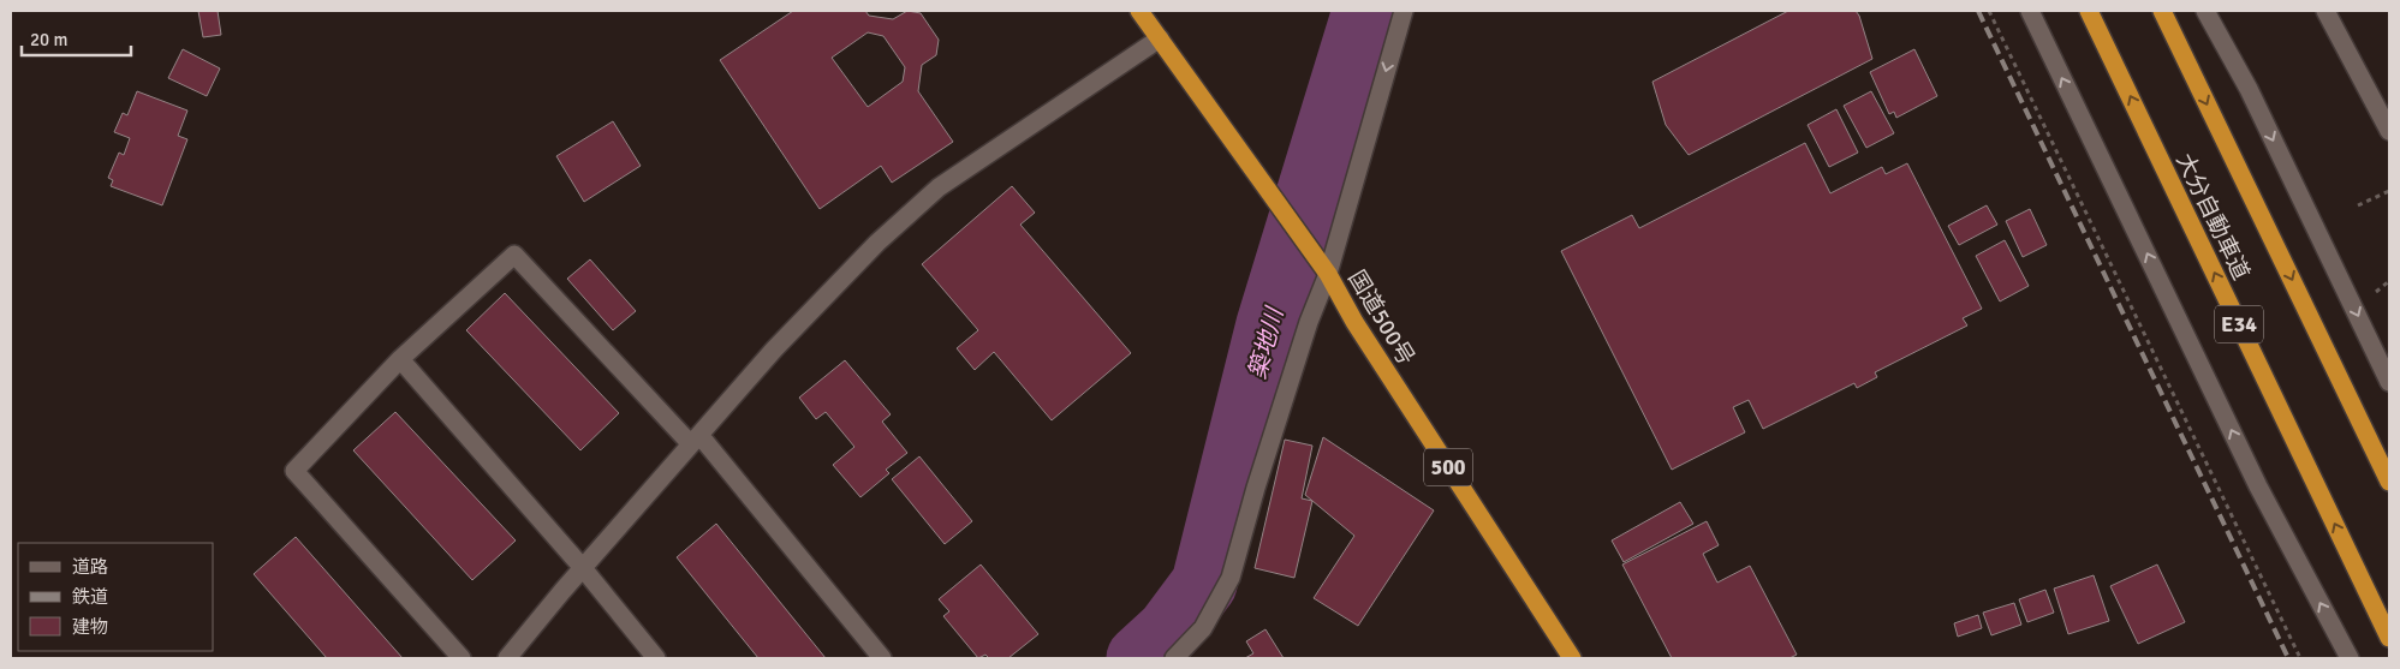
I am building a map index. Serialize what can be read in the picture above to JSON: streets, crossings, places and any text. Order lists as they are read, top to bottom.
{
  "streets": {
    "highway": [
      "大分自動車道",
      "国道500号",
      "E34",
      "500"
    ]
  },
  "water": ["築地川"],
  "legend": ["道路", "鉄道", "建物"],
  "scale_bar": "20 m"
}
